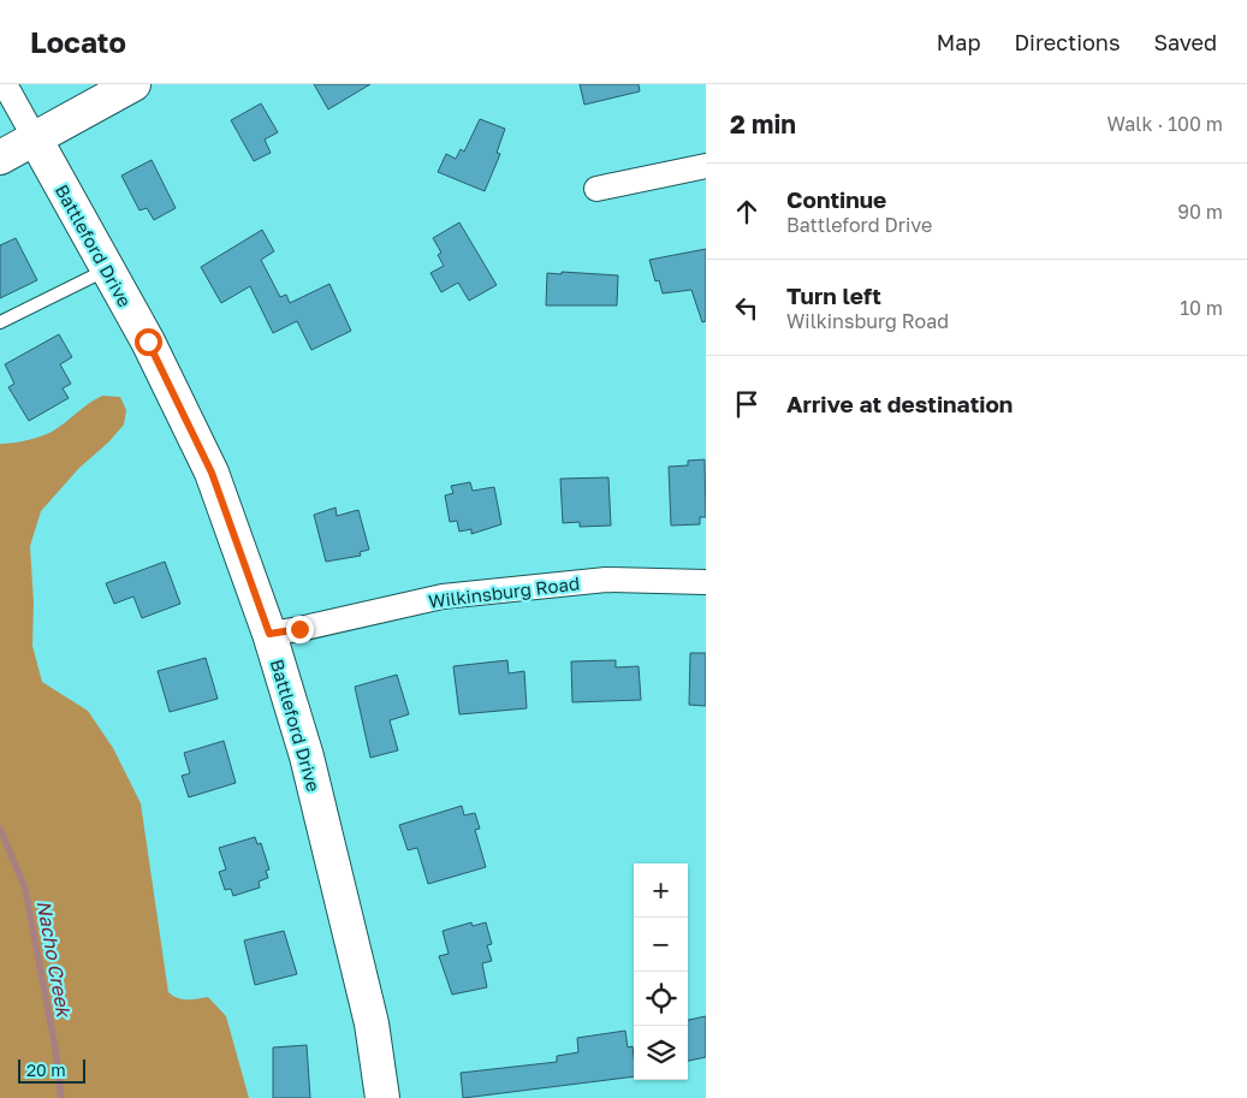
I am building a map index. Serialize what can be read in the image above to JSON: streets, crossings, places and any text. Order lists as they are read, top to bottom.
{
  "streets": {
    "street": ["Battleford Drive", "Wilkinsburg Road"]
  },
  "crossings": [
    ["Battleford Drive", "Wilkinsburg Road"]
  ],
  "water": ["Nacho Creek"],
  "scale_bar": "20 m",
  "page": {
    "header": "Locato",
    "nav": ["Map", "Directions", "Saved"],
    "heading": ["2 min", "Walk · 100 m"],
    "list": [
      ["Continue", "Battleford Drive", "90 m"],
      ["Turn left", "Wilkinsburg Road", "10 m"],
      "Arrive at destination"
    ],
    "map_buttons": ["+", "−"],
    "scale": "20 m"
  }
}
